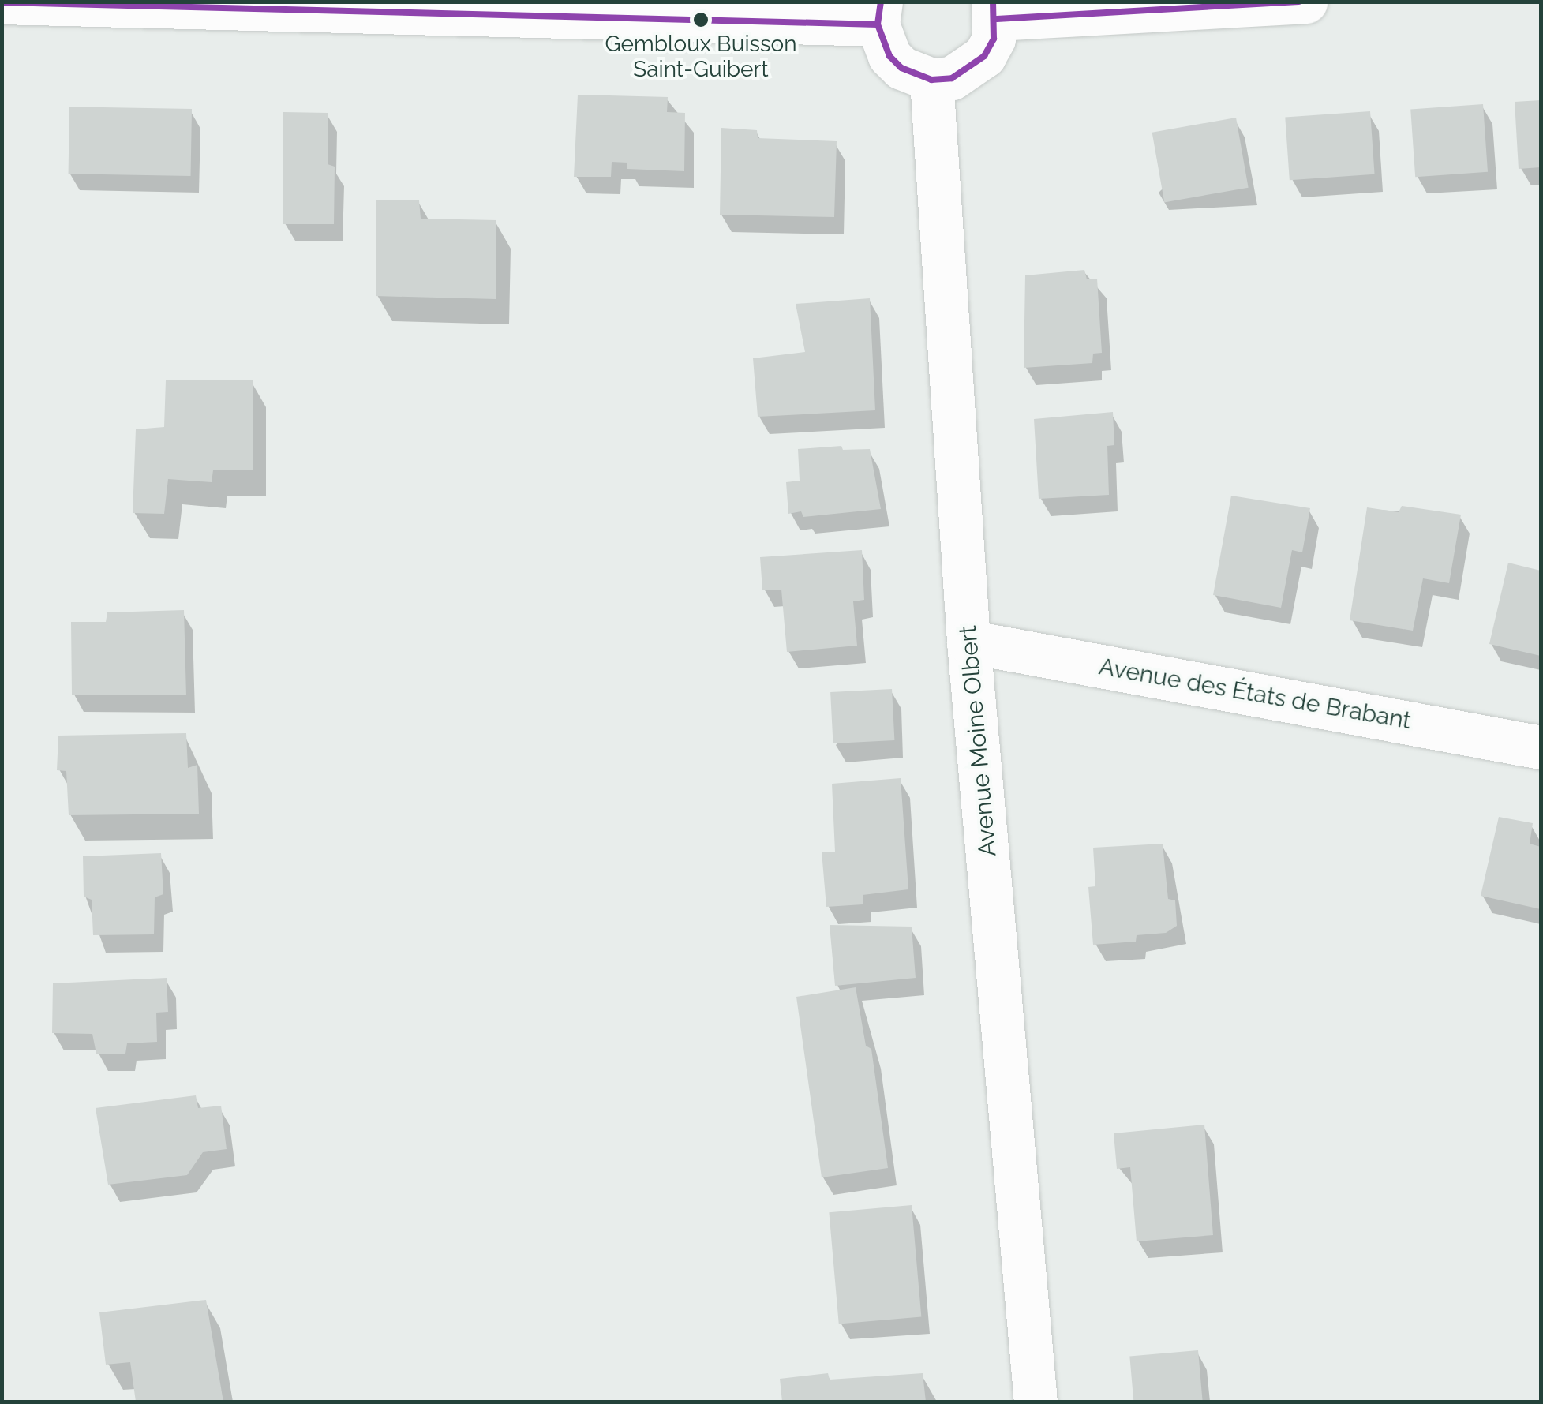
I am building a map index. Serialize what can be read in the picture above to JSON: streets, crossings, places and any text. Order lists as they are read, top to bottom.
{
  "streets": {
    "street": ["Avenue des États de Brabant", "Avenue Moine Olbert"]
  },
  "crossings": [
    ["Avenue des États de Brabant", "Avenue Moine Olbert"]
  ],
  "places": ["Gembloux Buisson Saint-Guibert"]
}
